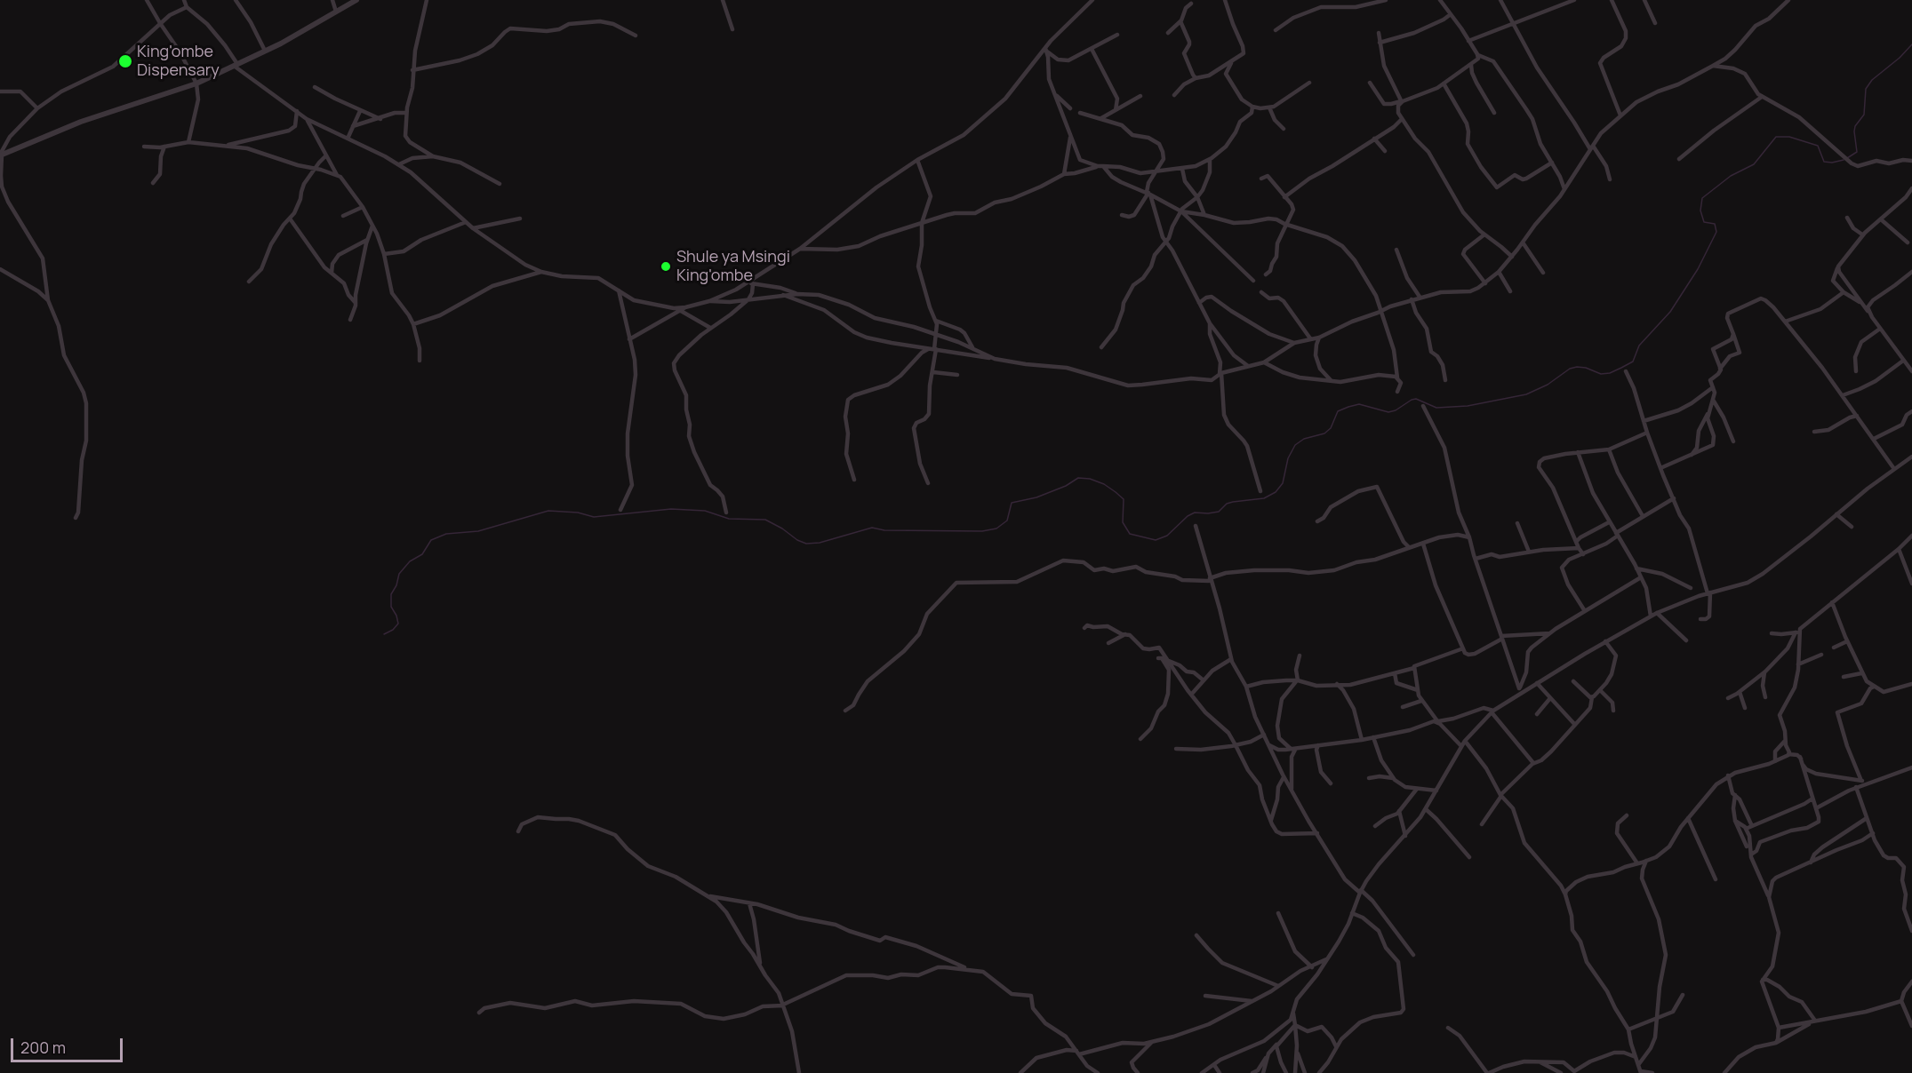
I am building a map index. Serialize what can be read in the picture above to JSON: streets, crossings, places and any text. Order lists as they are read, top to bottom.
{
  "places": ["King'ombe Dispensary", "Shule ya Msingi King'ombe"],
  "scale_bar": "200 m"
}
